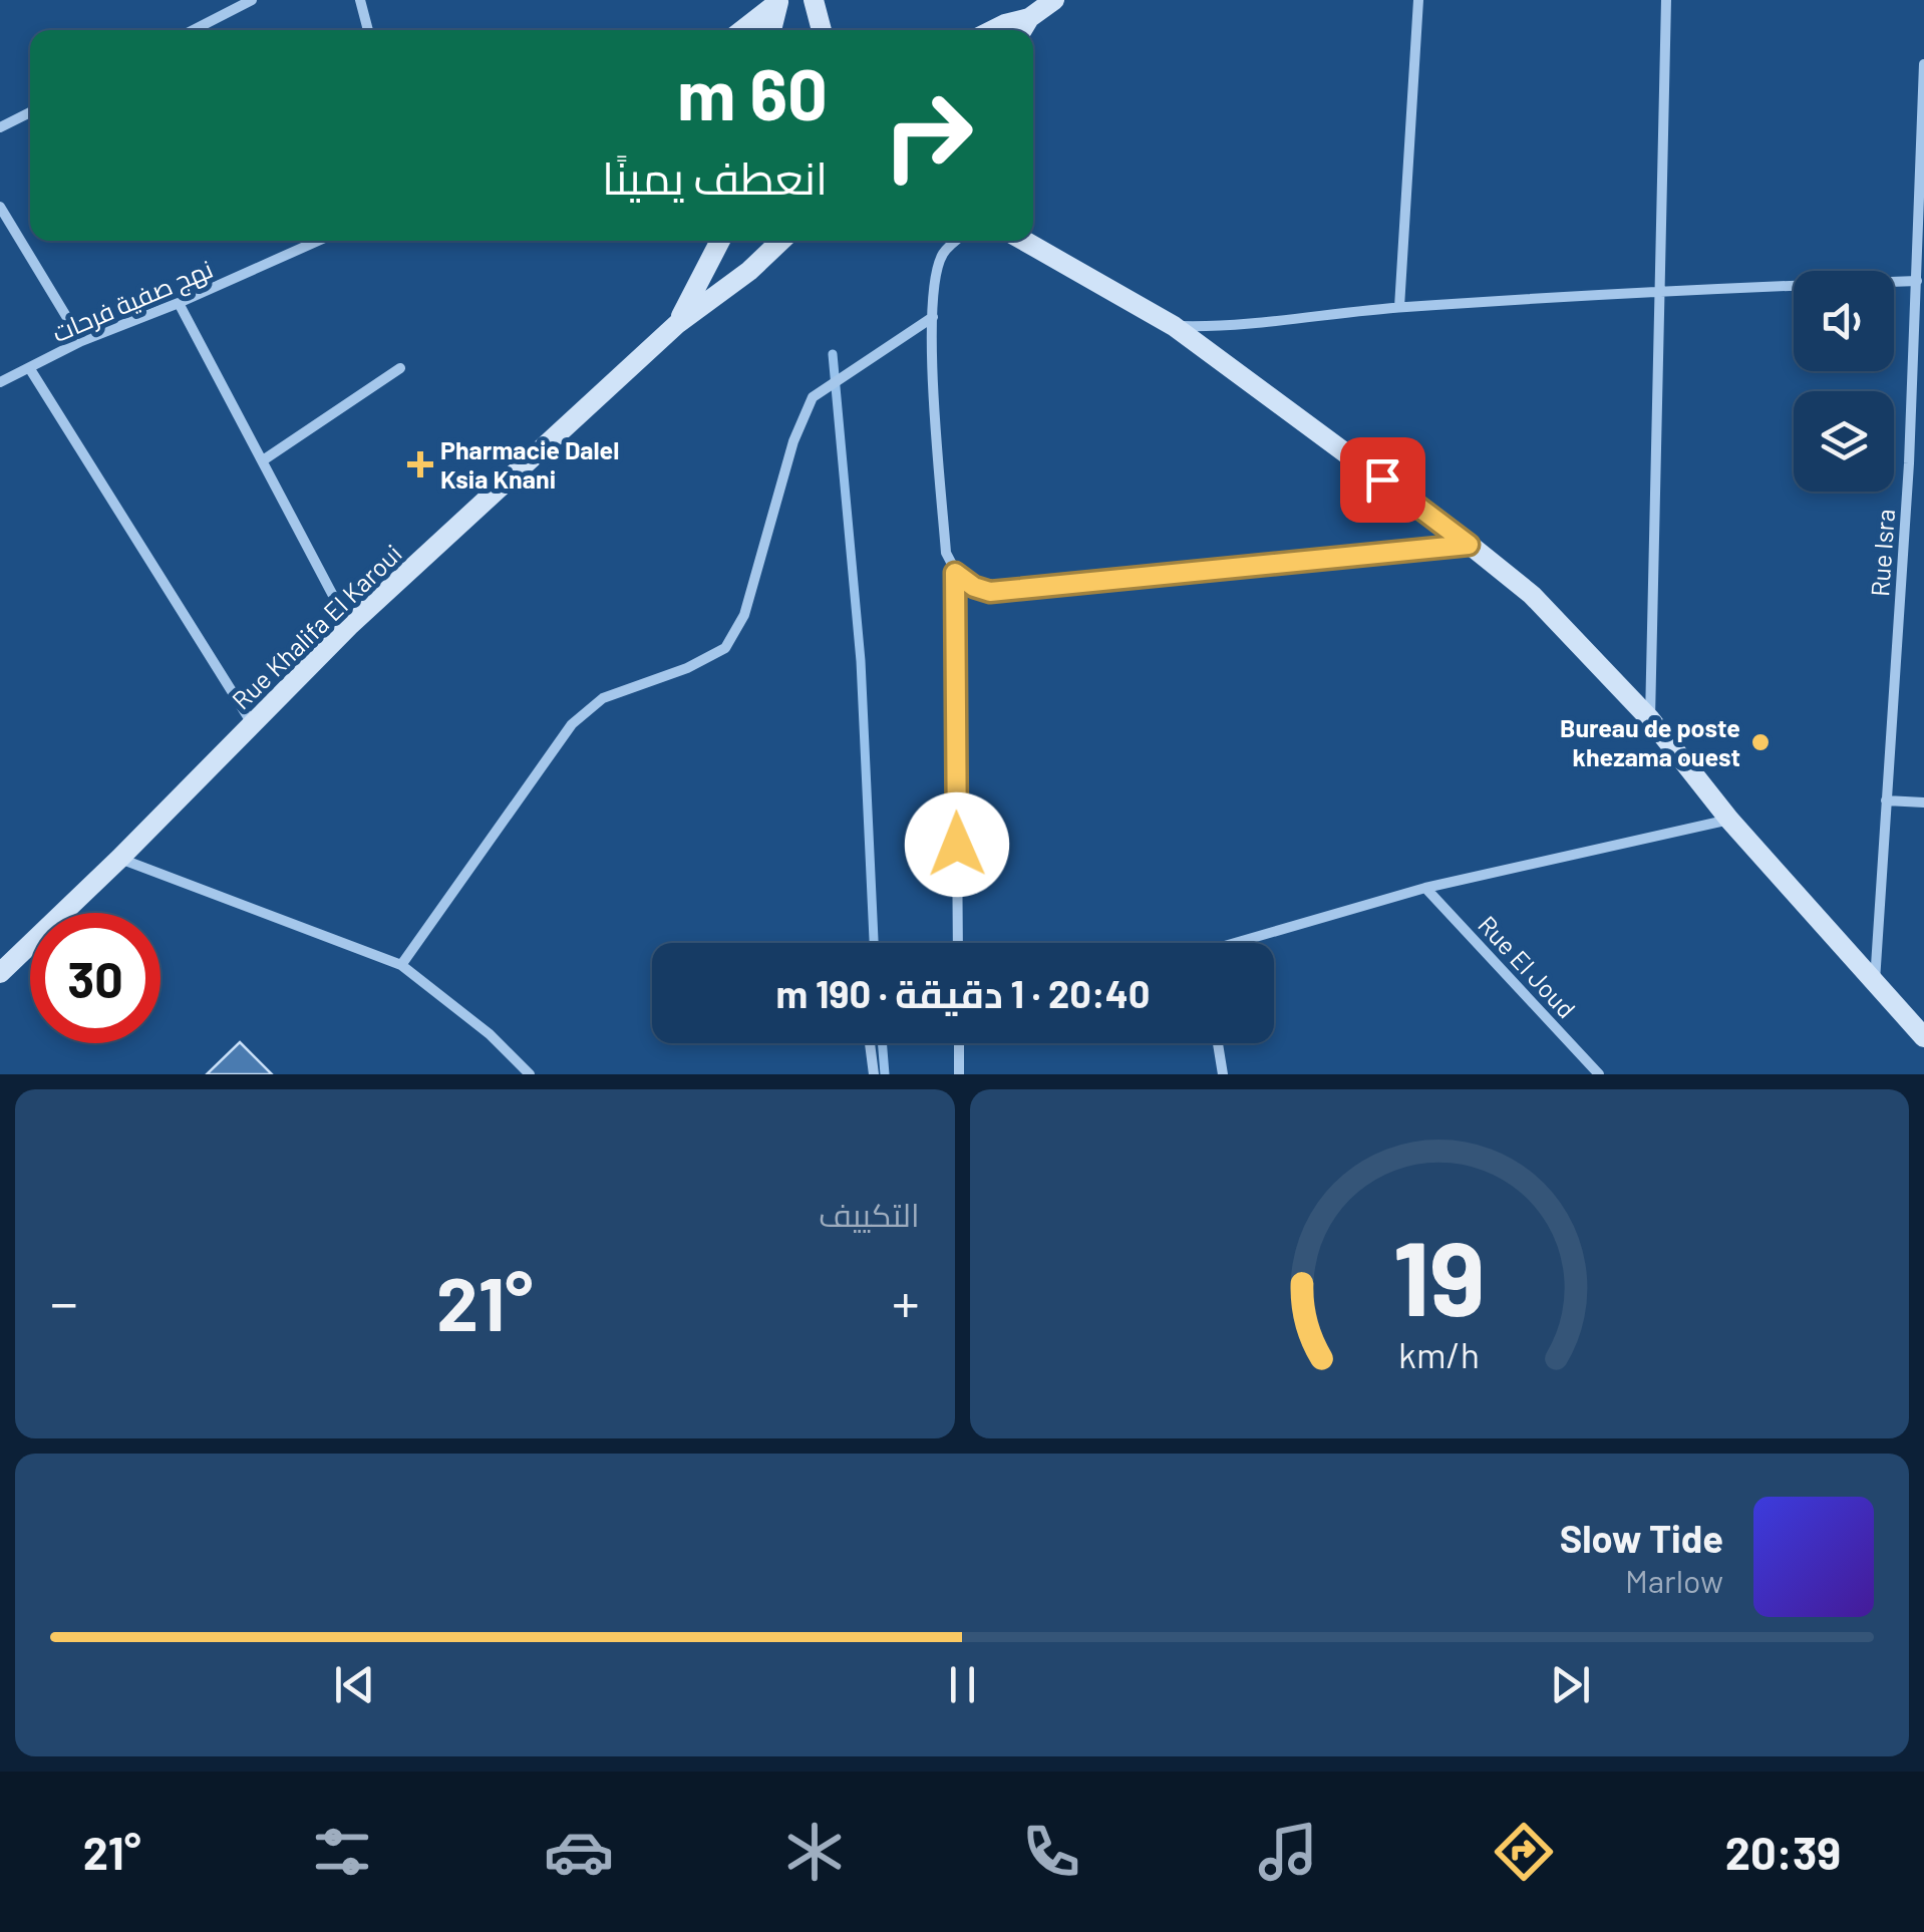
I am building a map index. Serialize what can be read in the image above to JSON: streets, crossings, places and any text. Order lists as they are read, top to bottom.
{
  "streets": {
    "street": [
      "نهج صفية فرحات",
      "Rue Isra",
      "Rue Khalifa El Karoui",
      "Rue El Joud"
    ]
  },
  "places": {
    "health": ["Pharmacie Dalel Ksia Knani"],
    "other": ["Bureau de poste khezama ouest"]
  },
  "page": {
    "turn": ["60 m", "انعطف يمينًا"],
    "limit": "30",
    "trip": "20:40 · 1 دقيقة · 190 m",
    "tile": "التكييف",
    "heat": ["−", "21°", "+"],
    "song": ["Slow Tide", "Marlow"],
    "tabs": ["20:39", "21°"],
    "gauge": ["19", "km/h"]
  }
}
